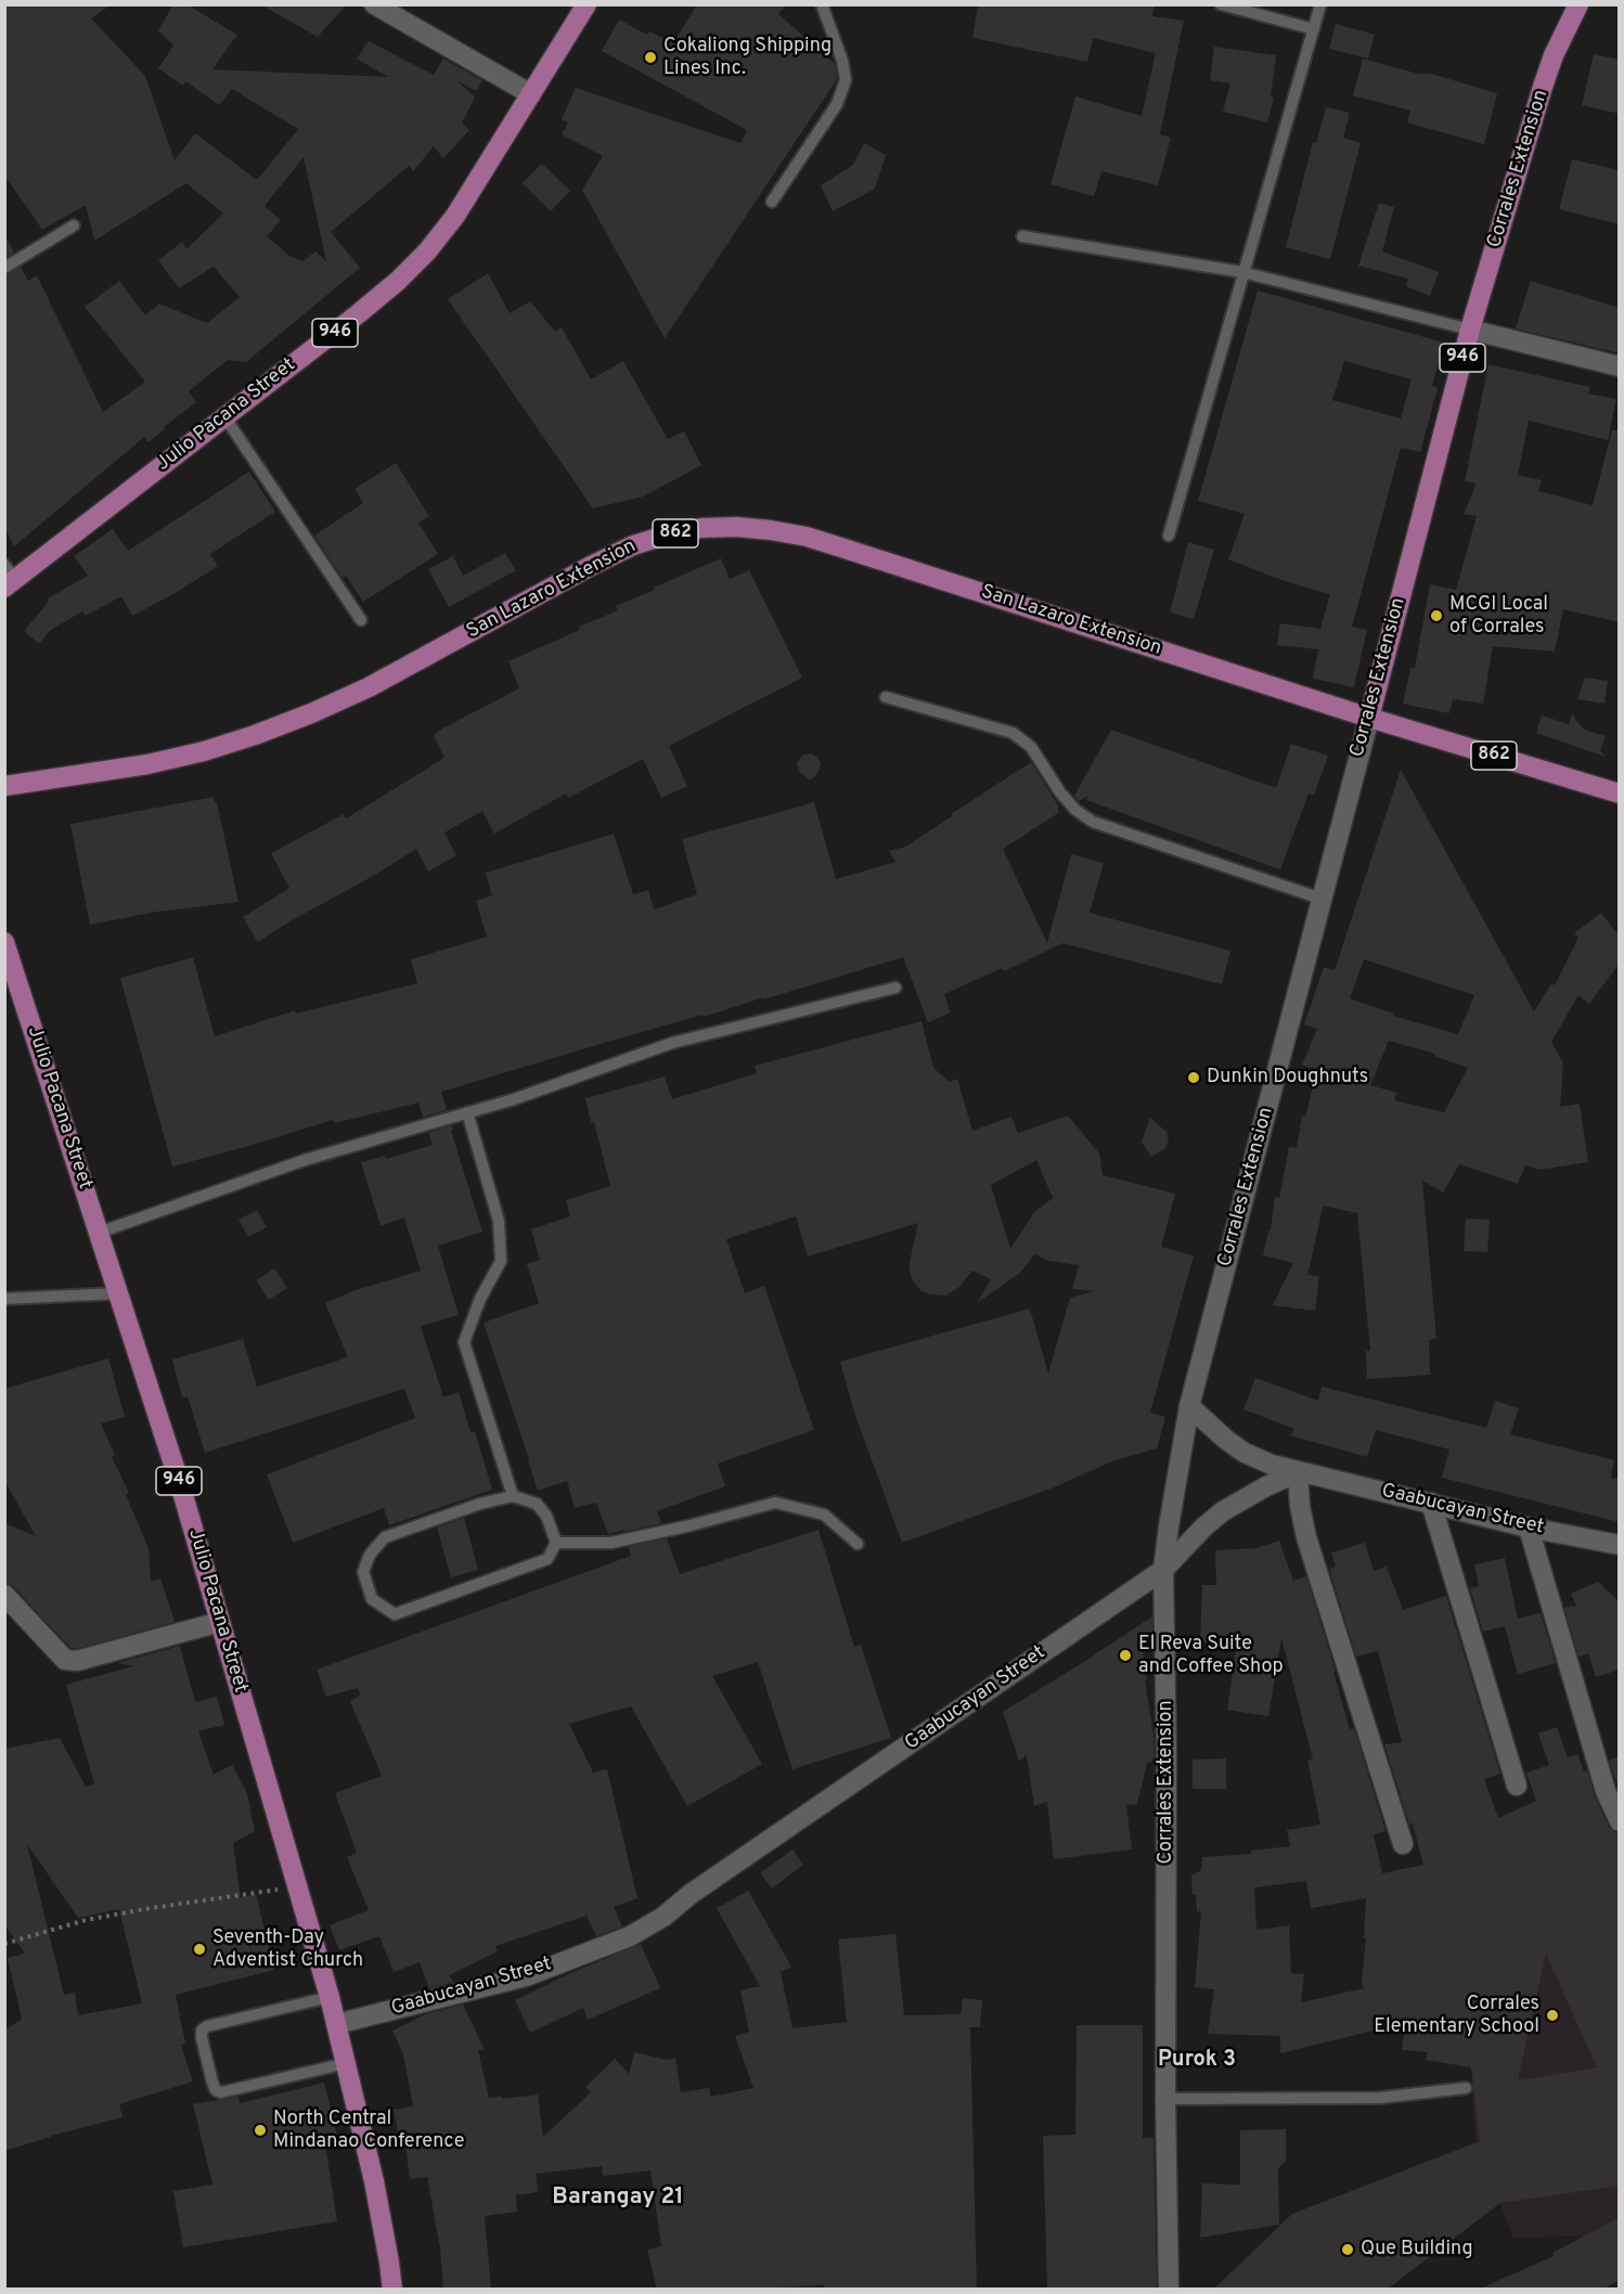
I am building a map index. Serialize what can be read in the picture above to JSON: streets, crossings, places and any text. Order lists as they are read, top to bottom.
{
  "streets": {
    "main road": [
      "Corrales Extension",
      "946",
      "Julio Pacana Street",
      "862",
      "San Lazaro Extension",
      "Gaabucayan Street"
    ]
  },
  "crossings": [
    ["Corrales Extension", "862"],
    ["Corrales Extension", "San Lazaro Extension"],
    ["Corrales Extension", "Gaabucayan Street"],
    ["Julio Pacana Street", "Gaabucayan Street"],
    ["862", "San Lazaro Extension"]
  ],
  "districts": ["Purok 3", "Barangay 21"],
  "places": [
    "Cokaliong Shipping Lines Inc.",
    "MCGI Local of Corrales",
    "Dunkin Doughnuts",
    "El Reva Suite and Coffee Shop",
    "Seventh-Day Adventist Church",
    "Corrales Elementary School",
    "North Central Mindanao Conference",
    "Que Building"
  ]
}
